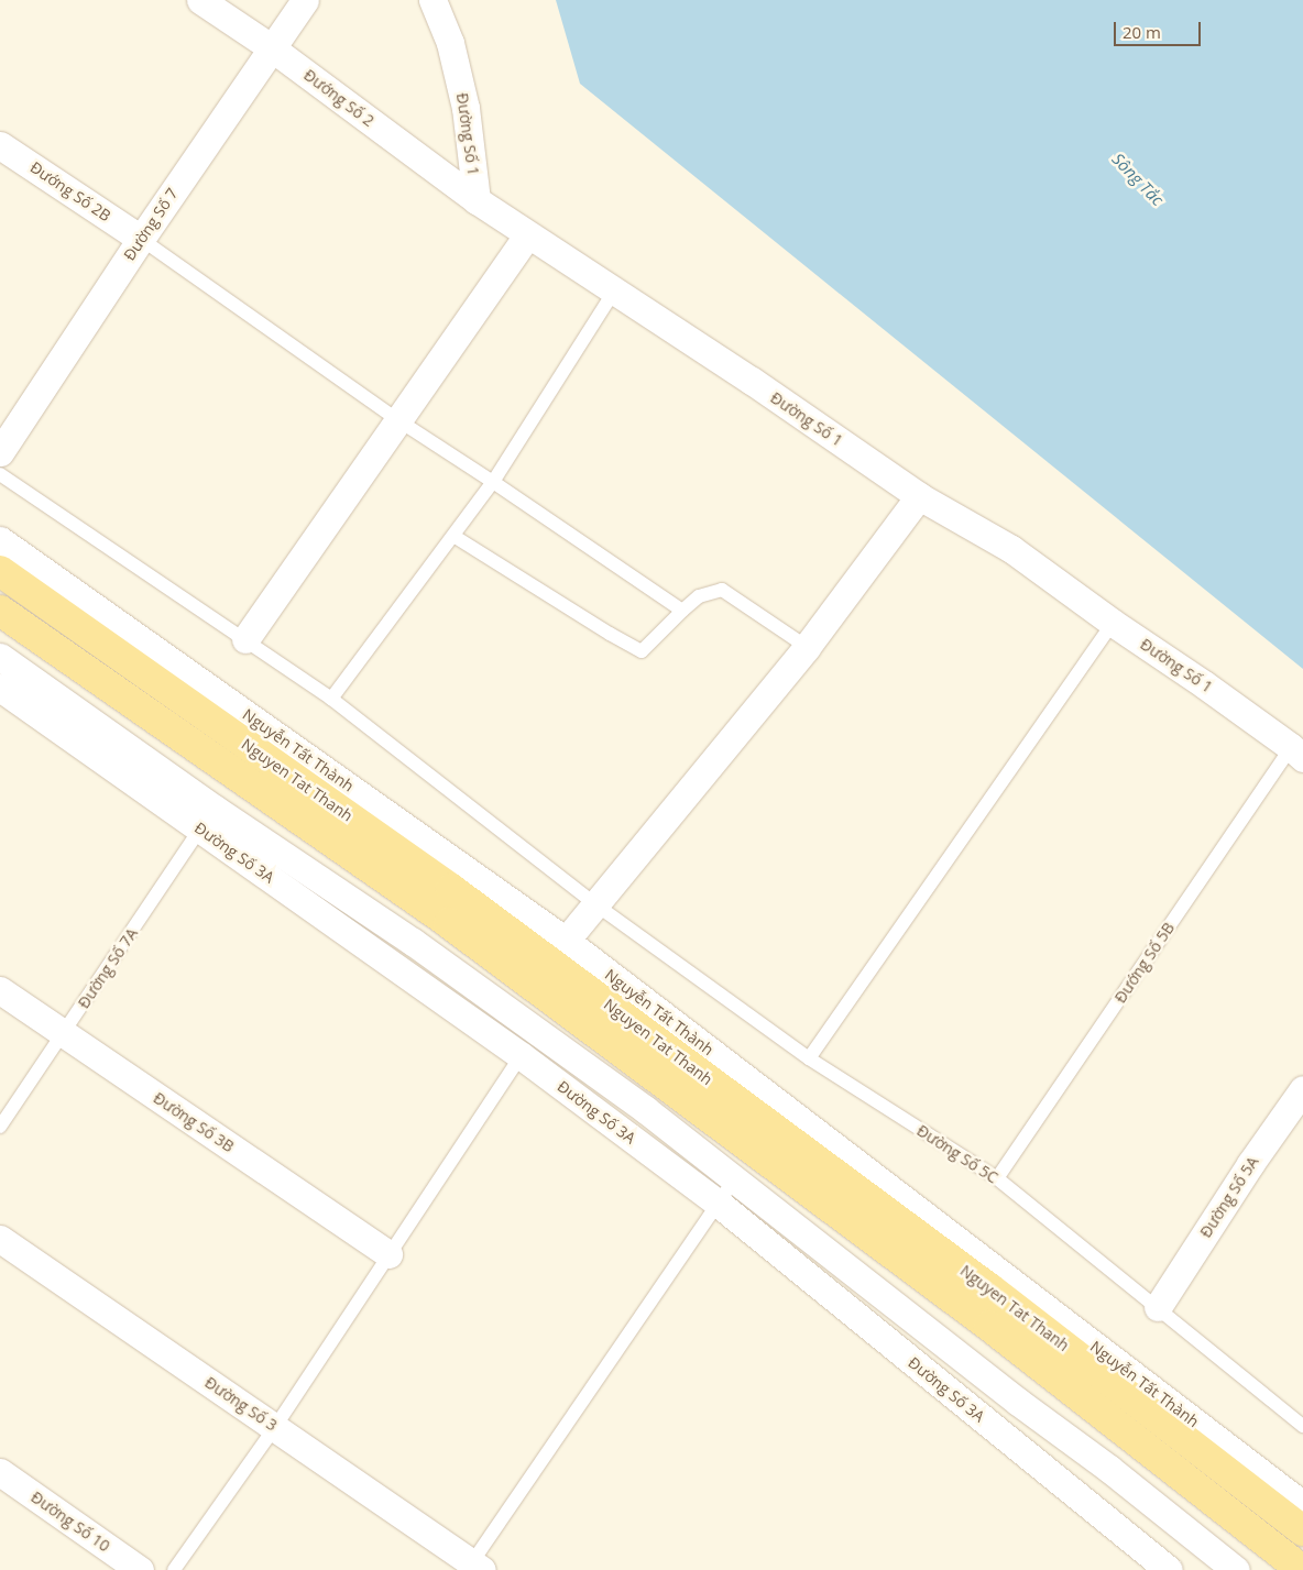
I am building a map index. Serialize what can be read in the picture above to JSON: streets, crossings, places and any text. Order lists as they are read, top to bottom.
{
  "streets": {
    "main road": ["Nguyen Tat Thanh"],
    "street": [
      "Đướng Số 2",
      "Đường Số 1",
      "Đướng Số 2B",
      "Đường Số 7",
      "Nguyễn Tất Thành",
      "Đường Số 3A",
      "Đường Số 3B",
      "Đường Số 5A",
      "Đường Số 3",
      "Đường Số 10"
    ],
    "lane": ["Đướng Số 5B", "Đường Số 7A", "Đường Số 5C"]
  },
  "crossings": [
    ["Đướng Số 2", "Đường Số 1"],
    ["Đướng Số 2", "Đường Số 7"],
    ["Đường Số 1", "Đướng Số 5B"],
    ["Đướng Số 2B", "Đường Số 7"],
    ["Đường Số 3A", "Đường Số 7A"],
    ["Đướng Số 5B", "Đường Số 5C"],
    ["Đường Số 7A", "Đường Số 3B"],
    ["Đường Số 5C", "Đường Số 5A"]
  ],
  "water": ["Sông Tắc"],
  "scale_bar": "20 m"
}
